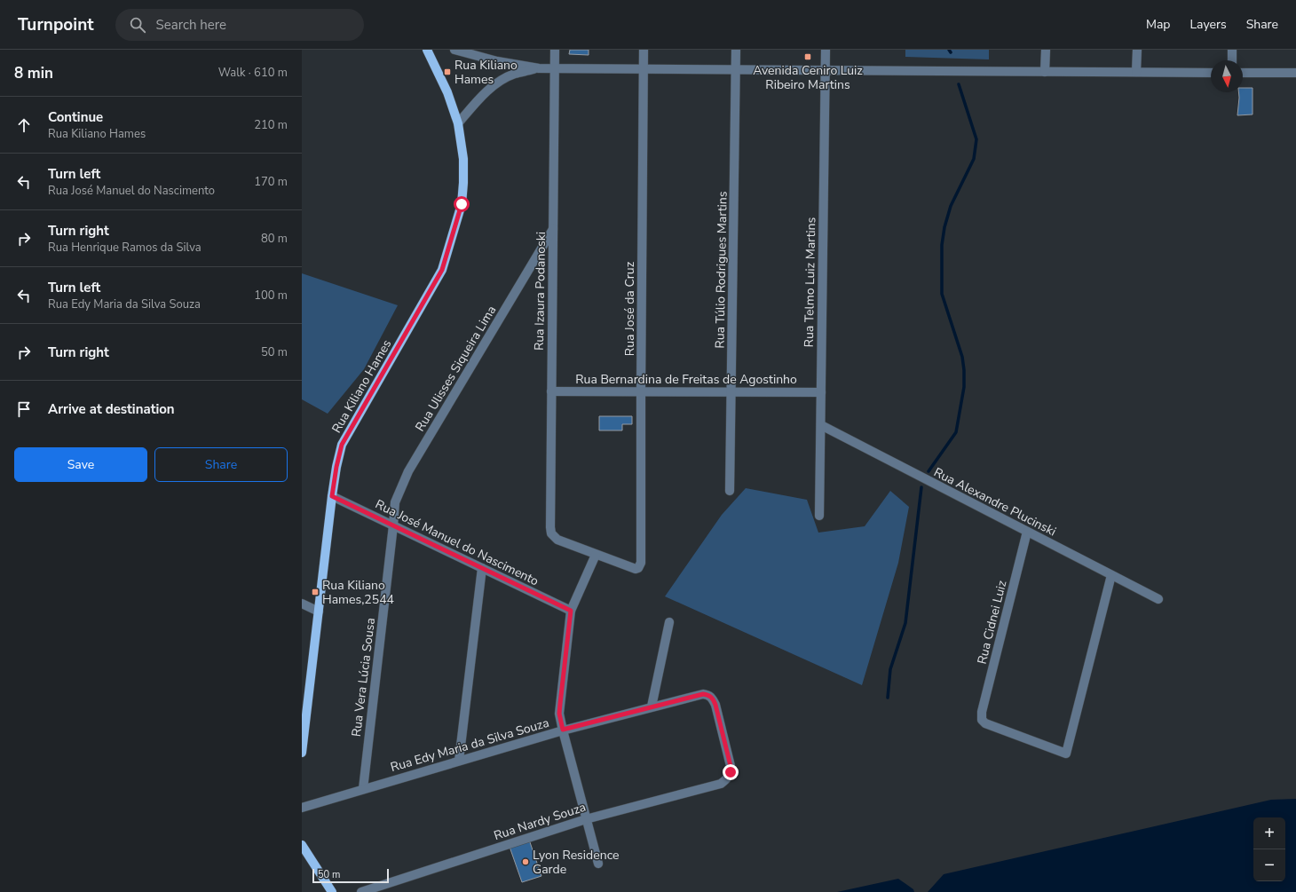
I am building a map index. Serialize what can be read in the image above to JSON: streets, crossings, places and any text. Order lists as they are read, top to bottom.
{
  "streets": {
    "main road": ["Rua Kiliano Hames"],
    "street": [
      "Rua Túlio Rodrigues Martins",
      "Rua Telmo Luiz Martins",
      "Rua Izaura Podanoski",
      "Rua José da Cruz",
      "Rua Ulisses Siqueira Lima",
      "Rua Bernardina de Freitas de Agostinho",
      "Rua Alexandre Plucinski",
      "Rua José Manuel do Nascimento",
      "Rua Cidnei Luiz",
      "Rua Vera Lúcia Sousa",
      "Rua Edy Maria da Silva Souza",
      "Rua Nardy Souza"
    ]
  },
  "crossings": [
    ["Rua Túlio Rodrigues Martins", "Rua Bernardina de Freitas de Agostinho"],
    ["Rua Telmo Luiz Martins", "Rua Bernardina de Freitas de Agostinho"],
    ["Rua Telmo Luiz Martins", "Rua Alexandre Plucinski"],
    ["Rua Izaura Podanoski", "Rua José da Cruz"],
    ["Rua Izaura Podanoski", "Rua Ulisses Siqueira Lima"],
    ["Rua Izaura Podanoski", "Rua Bernardina de Freitas de Agostinho"],
    ["Rua José da Cruz", "Rua Bernardina de Freitas de Agostinho"],
    ["Rua Ulisses Siqueira Lima", "Rua José Manuel do Nascimento"],
    ["Rua Ulisses Siqueira Lima", "Rua Vera Lúcia Sousa"],
    ["Rua Kiliano Hames", "Rua José Manuel do Nascimento"],
    ["Rua Alexandre Plucinski", "Rua Cidnei Luiz"],
    ["Rua José Manuel do Nascimento", "Rua Vera Lúcia Sousa"],
    ["Rua Vera Lúcia Sousa", "Rua Edy Maria da Silva Souza"],
    ["Rua Edy Maria da Silva Souza", "Rua Nardy Souza"]
  ],
  "places": {
    "transit": ["Avenida Ceniro Luiz Ribeiro Martins", "Rua Kiliano Hames", "Rua Kiliano Hames,2544"],
    "other": ["Lyon Residence Garde"]
  },
  "scale_bar": "50 m",
  "north": "bottom",
  "page": {
    "header": "Turnpoint",
    "search": "Search here",
    "nav": ["Map", "Layers", "Share"],
    "heading": ["8 min", "Walk · 610 m"],
    "list": [
      ["Continue", "Rua Kiliano Hames", "210 m"],
      ["Turn left", "Rua José Manuel do Nascimento", "170 m"],
      ["Turn right", "Rua Henrique Ramos da Silva", "80 m"],
      ["Turn left", "Rua Edy Maria da Silva Souza", "100 m"],
      ["Turn right", "50 m"],
      "Arrive at destination"
    ],
    "buttons": ["Save", "Share"],
    "map_buttons": ["+", "−"],
    "scale": "50 m"
  }
}
